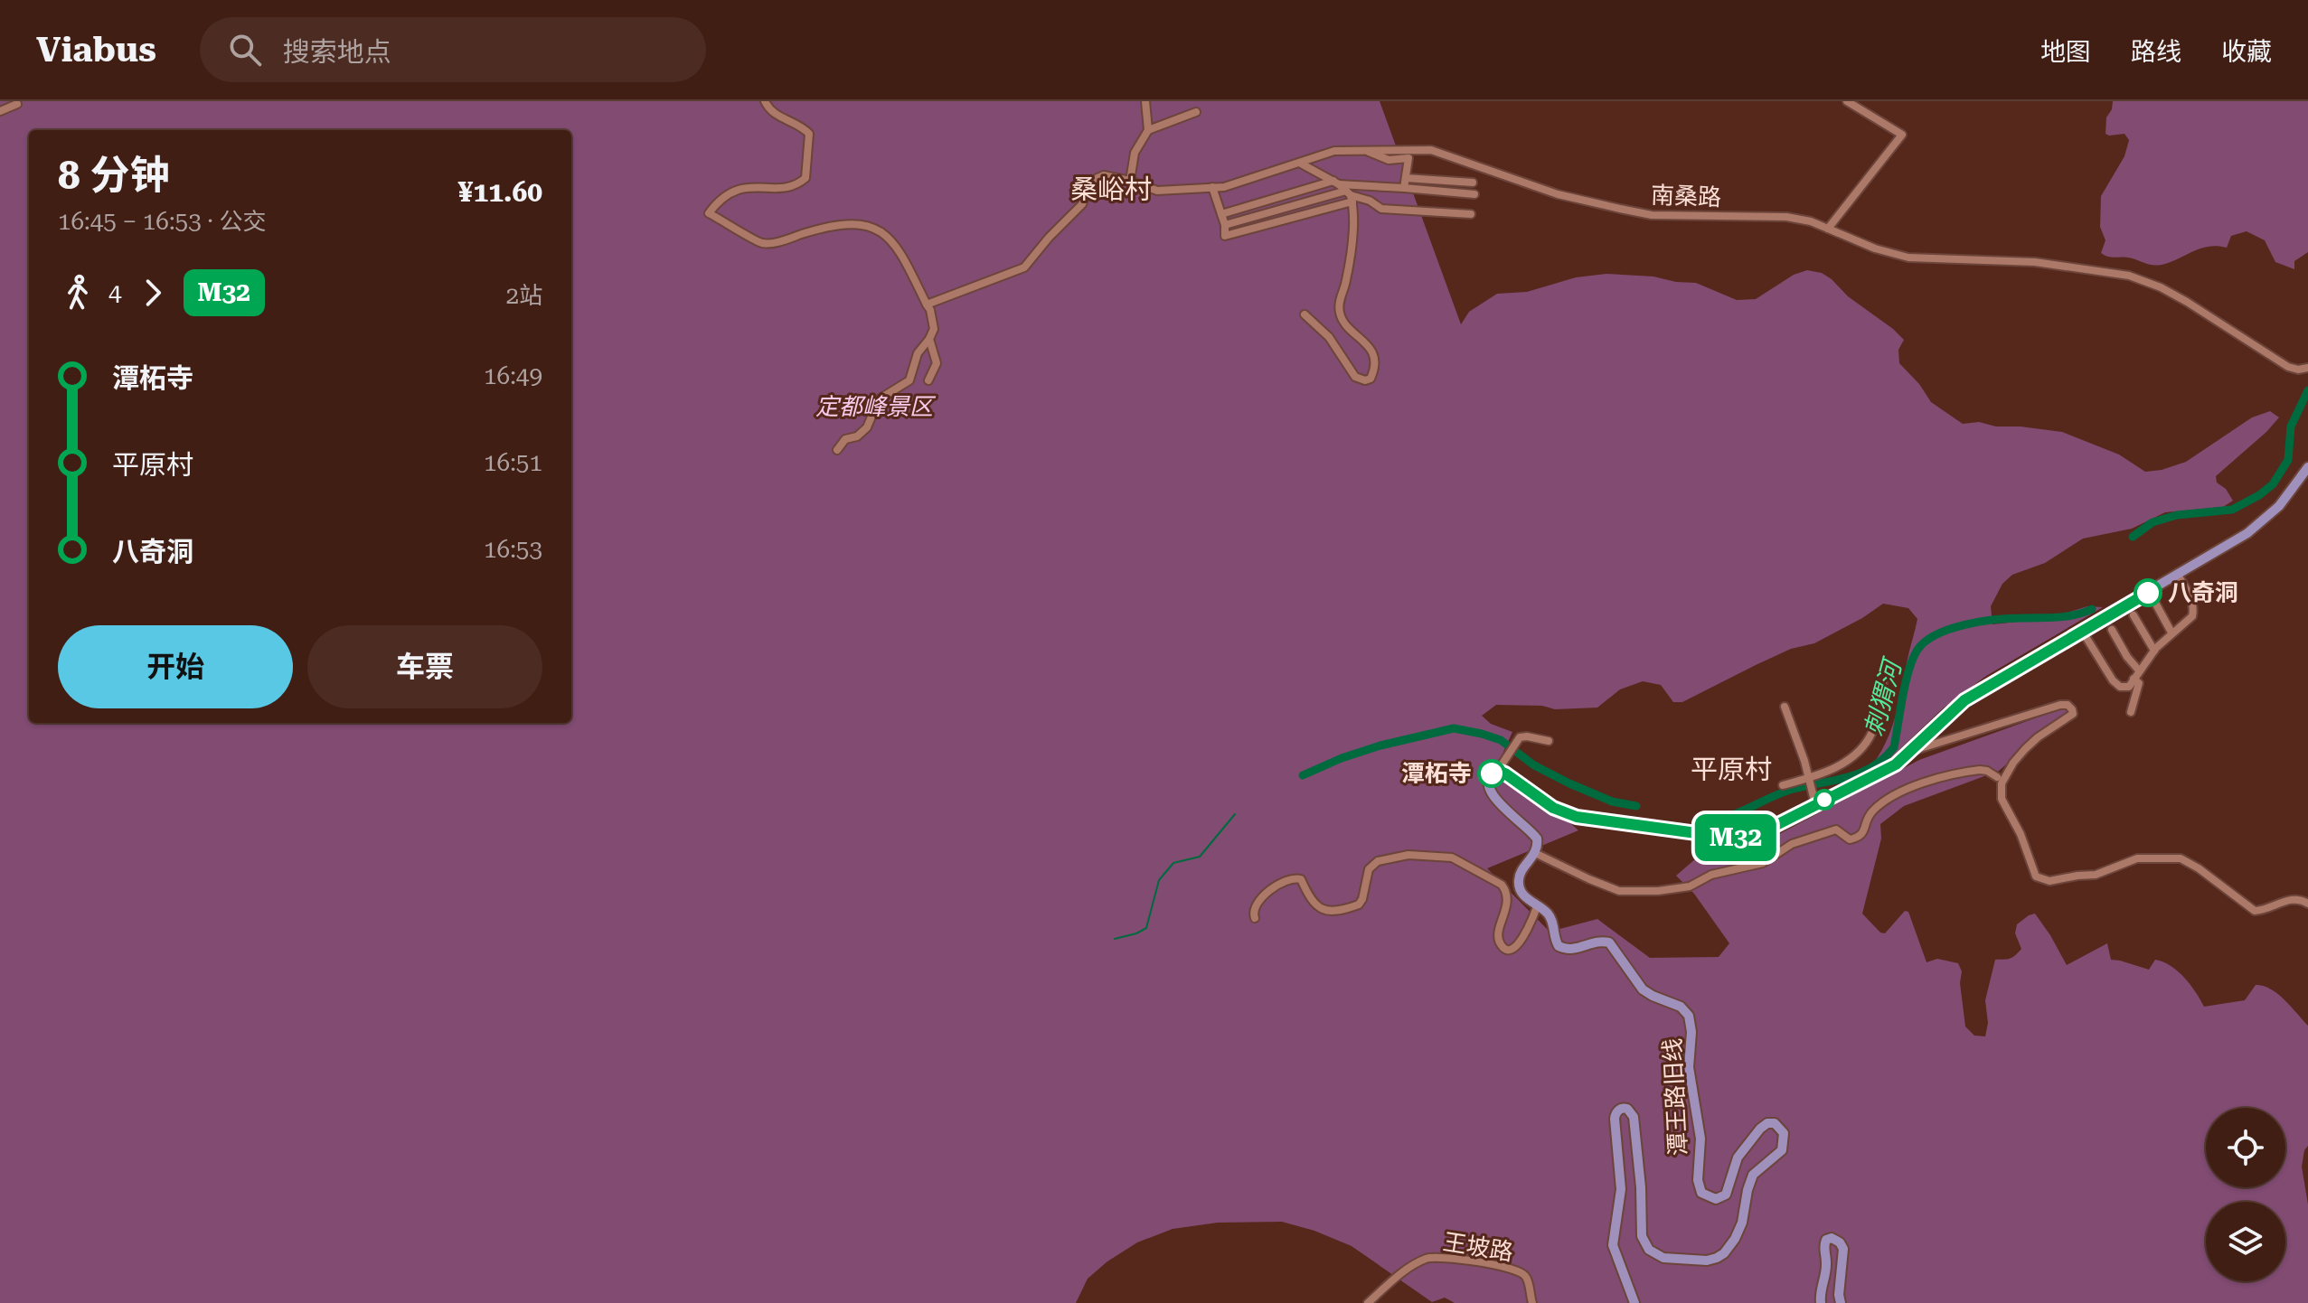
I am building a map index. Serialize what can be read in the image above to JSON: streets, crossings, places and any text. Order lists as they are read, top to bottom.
{
  "streets": {
    "main road": ["潭王路旧线"],
    "street": ["南桑路", "王坡路"]
  },
  "districts": ["桑峪村", "平原村"],
  "water": ["刺猬河"],
  "parks": ["定都峰景区"],
  "places": ["八奇洞", "潭柘寺"],
  "lines": ["bus line M32"],
  "page": {
    "header": "Viabus",
    "search": "搜索地点",
    "nav": ["地图", "路线", "收藏"],
    "on_map": "M32",
    "heading": ["8 分钟", "16:45 – 16:53 · 公交", "¥11.60"],
    "legs": ["4", "M32", "2站"],
    "list": [
      {
        "name": "潭柘寺",
        "value": "16:49"
      },
      {
        "name": "平原村",
        "value": "16:51"
      },
      {
        "name": "八奇洞",
        "value": "16:53"
      }
    ],
    "buttons": ["开始", "车票"]
  }
}
